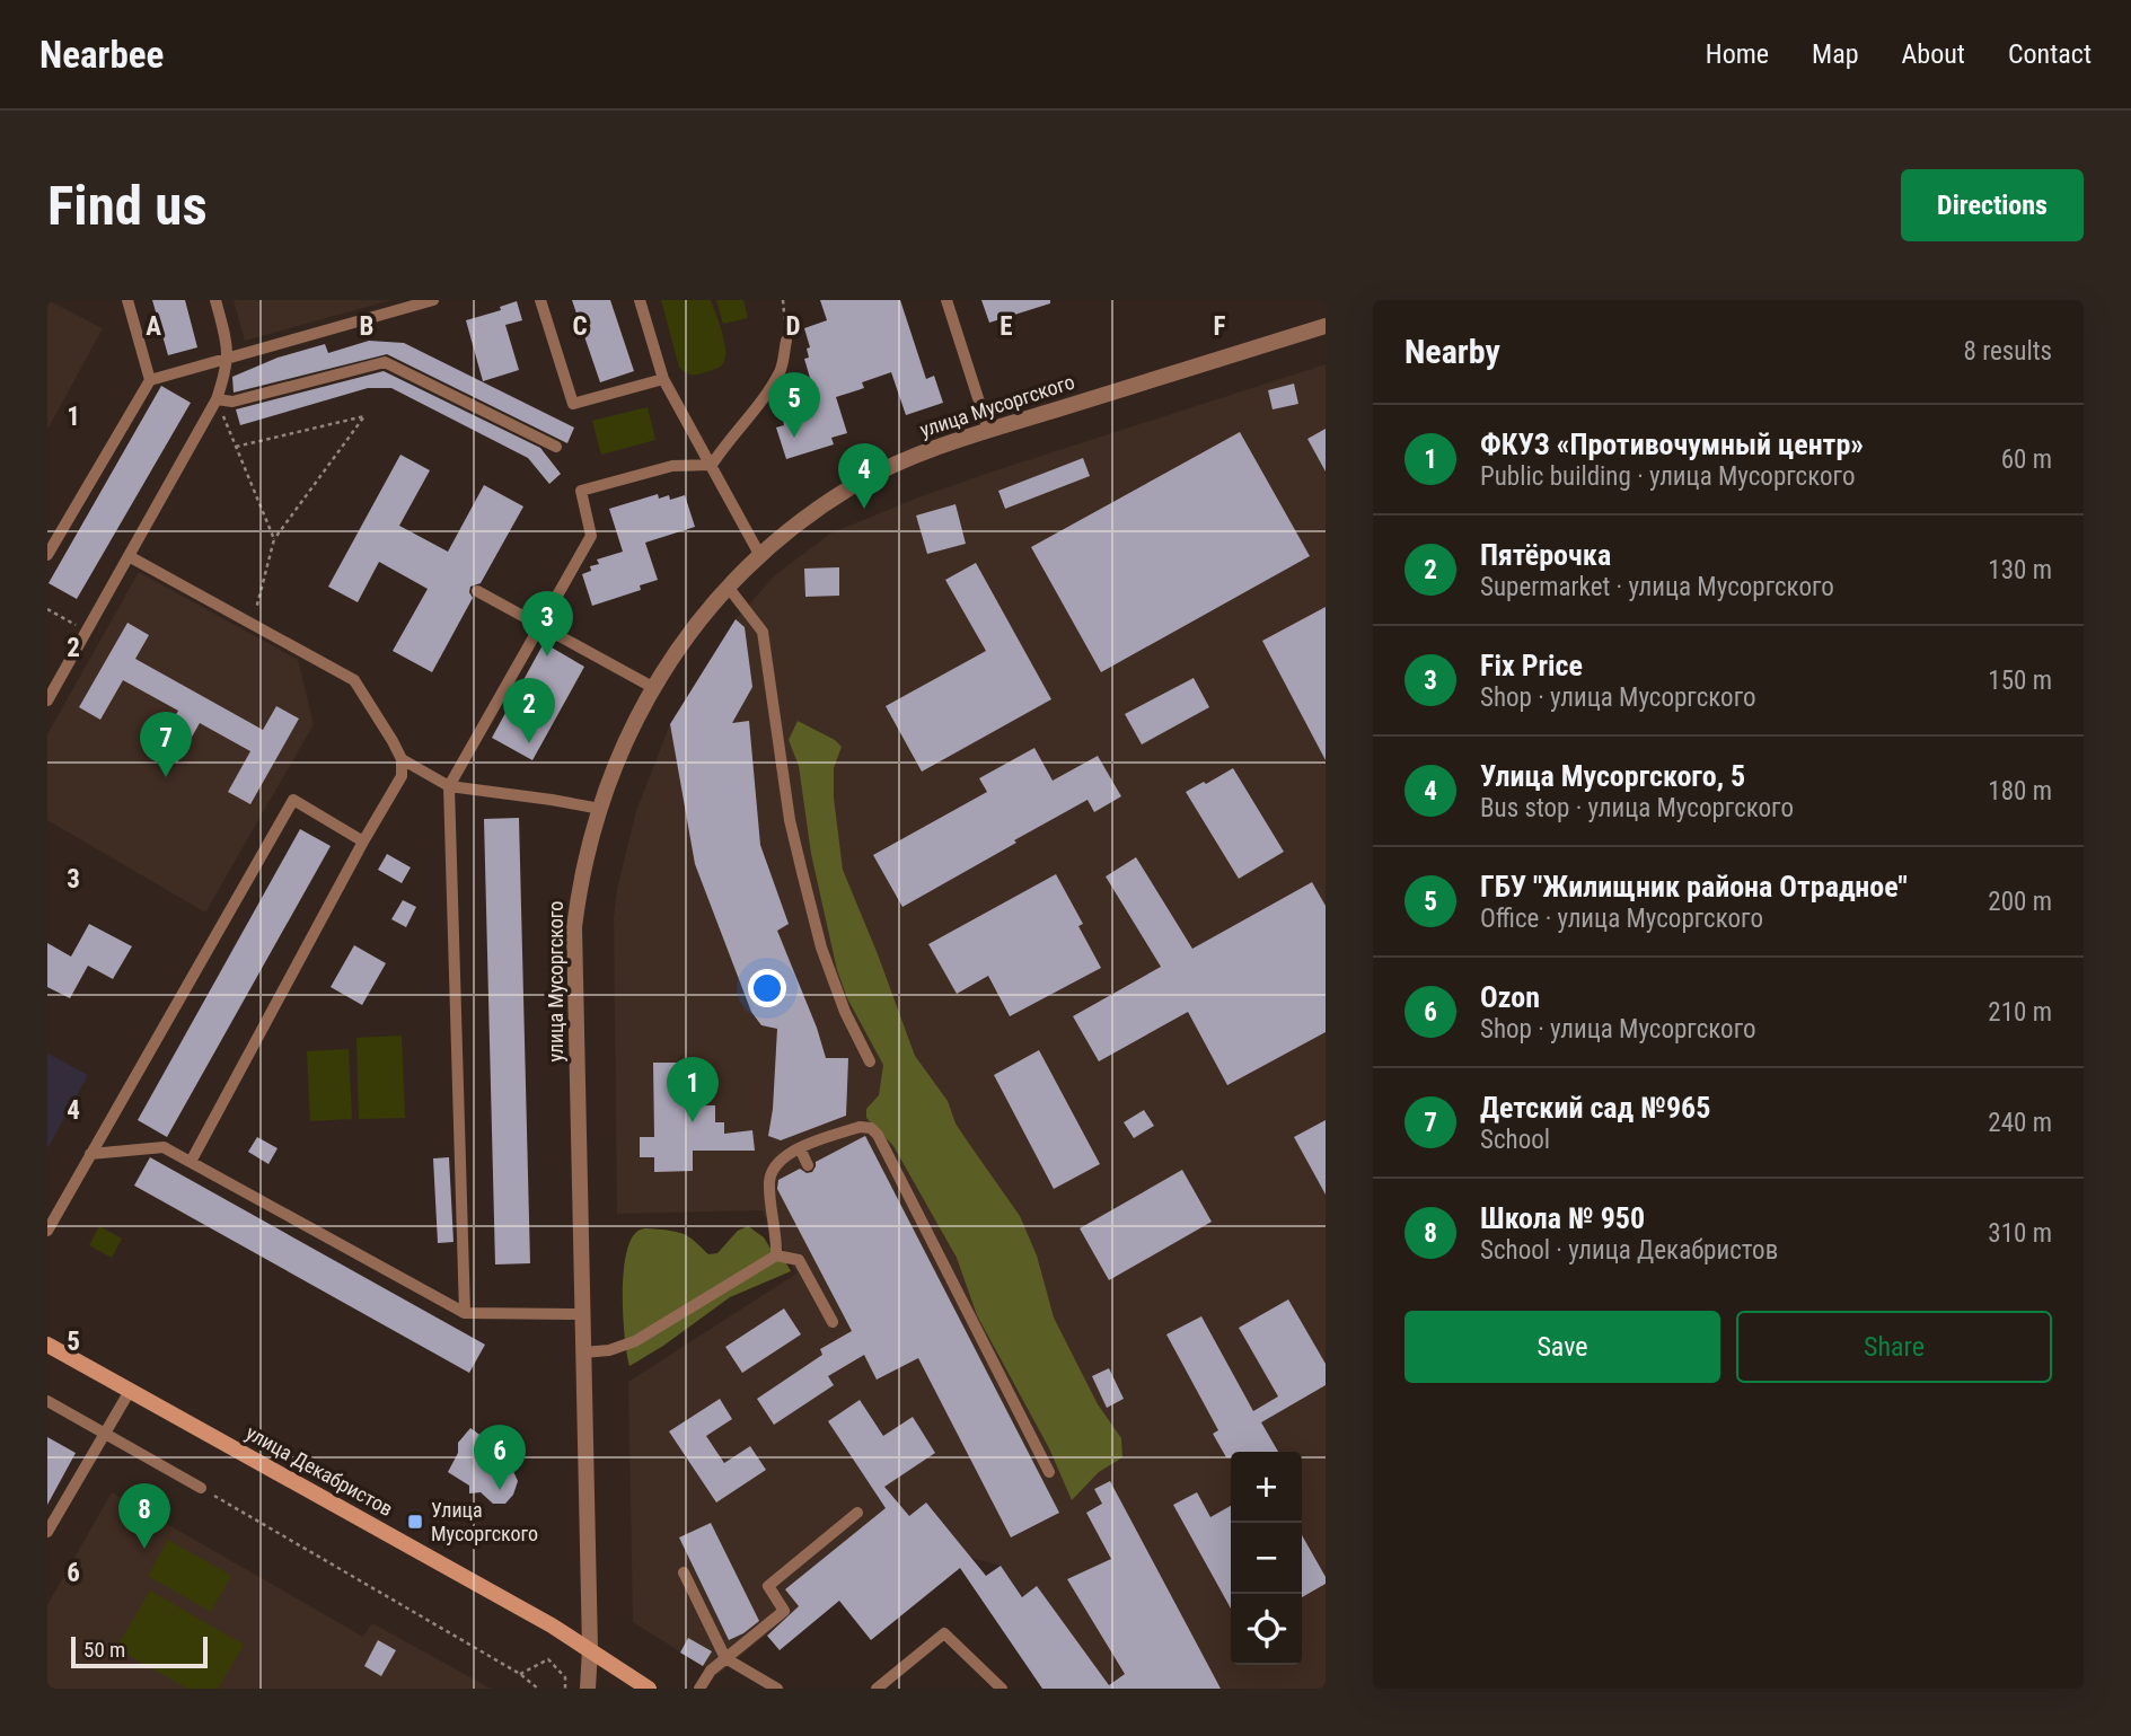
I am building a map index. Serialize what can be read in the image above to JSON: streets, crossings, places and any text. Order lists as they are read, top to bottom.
{
  "streets": {
    "main road": ["улица Декабристов"],
    "street": ["улица Мусоргского"]
  },
  "crossings": [
    ["улица Мусоргского", "улица Декабристов"]
  ],
  "places": {
    "transit": ["Улица Мусоргского"]
  },
  "scale_bar": "50 m",
  "page": {
    "header": "Nearbee",
    "nav": [
      "Home",
      "Map",
      "About",
      "Contact"
    ],
    "buttons": [
      "Directions",
      ["Save", "Share"]
    ],
    "title": "Find us",
    "heading": ["Nearby", "8 results"],
    "pins": [
      "5",
      "4",
      "3",
      "2",
      "7",
      "1",
      "6",
      "8"
    ],
    "list": [
      {
        "mark": "1",
        "name": "ФКУЗ «Противочумный центр»",
        "note": "Public building · улица Мусоргского",
        "value": "60 m"
      },
      {
        "mark": "2",
        "name": "Пятёрочка",
        "note": "Supermarket · улица Мусоргского",
        "value": "130 m"
      },
      {
        "mark": "3",
        "name": "Fix Price",
        "note": "Shop · улица Мусоргского",
        "value": "150 m"
      },
      {
        "mark": "4",
        "name": "Улица Мусоргского, 5",
        "note": "Bus stop · улица Мусоргского",
        "value": "180 m"
      },
      {
        "mark": "5",
        "name": "ГБУ \"Жилищник района Отрадное\"",
        "note": "Office · улица Мусоргского",
        "value": "200 m"
      },
      {
        "mark": "6",
        "name": "Ozon",
        "note": "Shop · улица Мусоргского",
        "value": "210 m"
      },
      {
        "mark": "7",
        "name": "Детский сад №965",
        "note": "School",
        "value": "240 m"
      },
      {
        "mark": "8",
        "name": "Школа № 950",
        "note": "School · улица Декабристов",
        "value": "310 m"
      }
    ],
    "map_buttons": ["+", "−"],
    "scale": "50 m"
  },
  "grid": {
    "columns": [
      "A",
      "B",
      "C",
      "D",
      "E",
      "F"
    ],
    "rows": [
      "1",
      "2",
      "3",
      "4",
      "5",
      "6"
    ]
  }
}
